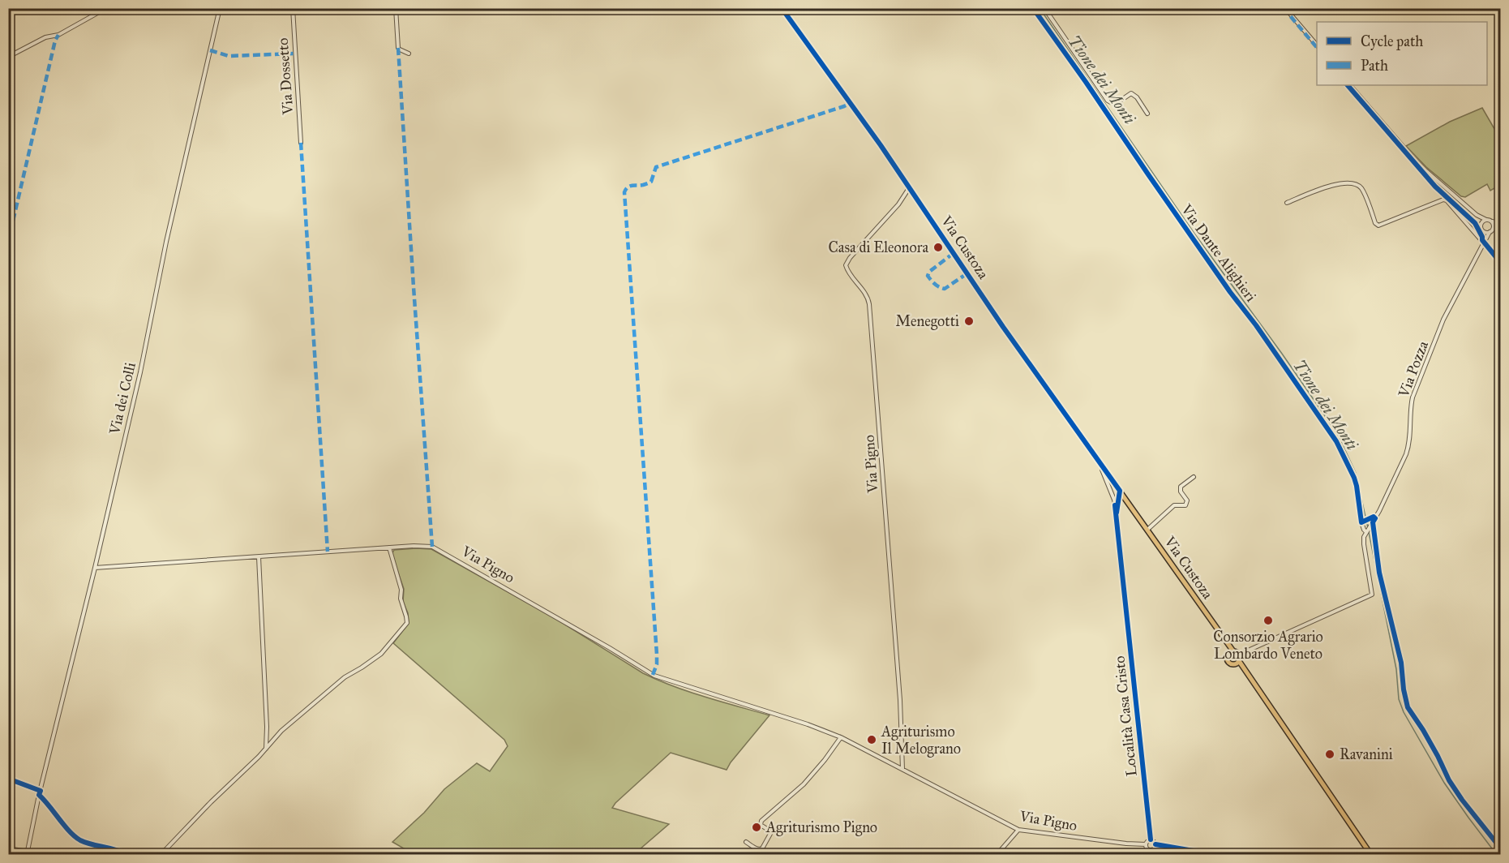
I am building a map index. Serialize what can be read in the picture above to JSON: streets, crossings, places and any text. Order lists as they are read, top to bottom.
{
  "streets": {
    "main road": ["Via Custoza"],
    "street": [
      "Via Dossetto",
      "Via Dante Alighieri",
      "Via Pozza",
      "Via dei Colli",
      "Via Pigno",
      "Località Casa Cristo"
    ]
  },
  "crossings": [
    ["Via Custoza", "Via Pigno"],
    ["Via Dante Alighieri", "Via Pozza"],
    ["Via dei Colli", "Via Pigno"],
    ["Via Pigno", "Località Casa Cristo"]
  ],
  "water": ["Tione dei Monti"],
  "places": [
    "Casa di Eleonora",
    "Menegotti",
    "Consorzio Agrario Lombardo Veneto",
    "Agriturismo Il Melograno",
    "Ravanini",
    "Agriturismo Pigno"
  ],
  "legend": ["Cycle path", "Path"]
}
